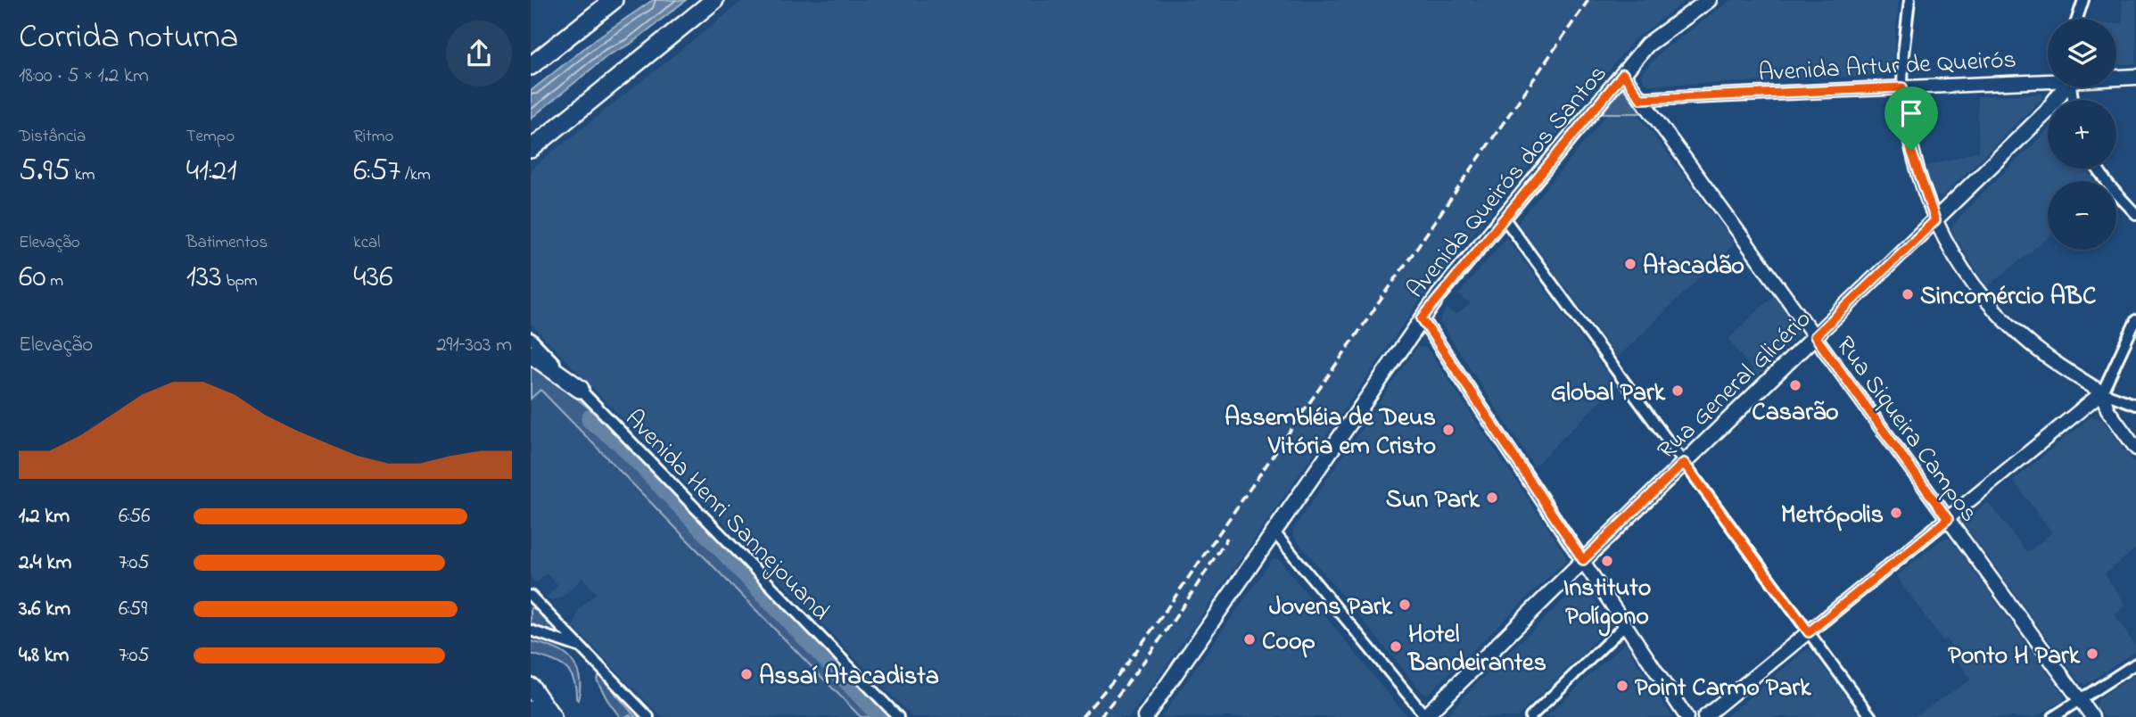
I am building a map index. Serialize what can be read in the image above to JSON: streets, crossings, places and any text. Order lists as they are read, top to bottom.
{
  "streets": {
    "main road": ["Avenida Artur de Queirós", "Avenida Queirós dos Santos", "Rua General Glicério"],
    "street": ["Rua Siqueira Campos", "Avenida Henri Sannejouand"]
  },
  "crossings": [
    ["Avenida Artur de Queirós", "Rua Siqueira Campos"],
    ["Avenida Queirós dos Santos", "Rua Siqueira Campos"],
    ["Rua General Glicério", "Rua Siqueira Campos"]
  ],
  "places": [
    "Atacadão",
    "Sincomércio ABC",
    "Casarão",
    "Global Park",
    "Assembléia de Deus Vitória em Cristo",
    "Sun Park",
    "Metrópolis",
    "Instituto Polígono",
    "Jovens Park",
    "Coop",
    "Hotel Bandeirantes",
    "Ponto H Park",
    "Assaí Atacadista",
    "Point Carmo Park"
  ],
  "page": {
    "heading": ["Corrida noturna", "18:00 · 5 × 1.2 km"],
    "map_buttons": ["+", "−"],
    "stats": [
      ["Distância", "5.95 km"],
      ["Tempo", "41:21"],
      ["Ritmo", "6:57 /km"],
      ["Elevação", "60 m"],
      ["Batimentos", "133 bpm"],
      ["kcal", "436"]
    ],
    "chart": ["Elevação", "291–303 m"],
    "list": [
      {
        "name": "1.2 km",
        "note": "6:56"
      },
      {
        "name": "2.4 km",
        "note": "7:05"
      },
      {
        "name": "3.6 km",
        "note": "6:59"
      },
      {
        "name": "4.8 km",
        "note": "7:05"
      }
    ]
  }
}
